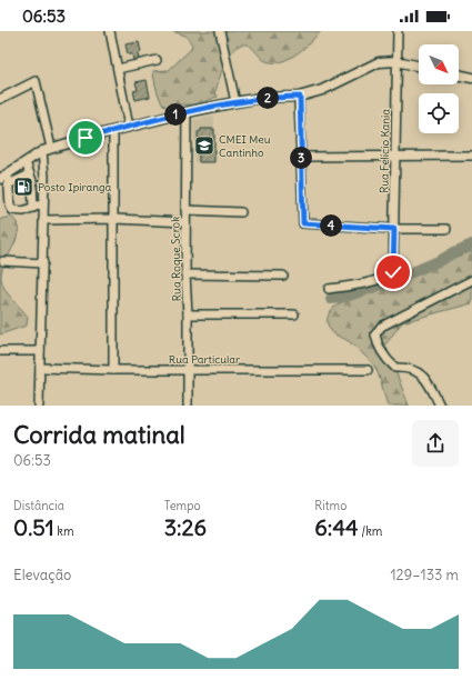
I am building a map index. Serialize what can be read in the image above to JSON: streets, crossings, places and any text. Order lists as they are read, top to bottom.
{
  "streets": {
    "street": ["Rua Felício Kania", "Rua Roque Scrok", "Rua Particular"]
  },
  "crossings": [
    ["Rua Roque Scrok", "Rua Particular"]
  ],
  "places": {
    "school or university": ["CMEI Meu Cantinho"],
    "fuel station": ["Posto Ipiranga"]
  },
  "north": "bottom right",
  "page": {
    "status": "06:53",
    "pins": [
      "2",
      "1",
      "3",
      "4"
    ],
    "heading": ["Corrida matinal", "06:53"],
    "stats": [
      ["Distância", "0.51 km"],
      ["Tempo", "3:26"],
      ["Ritmo", "6:44 /km"]
    ],
    "chart": ["Elevação", "129–133 m"]
  }
}
